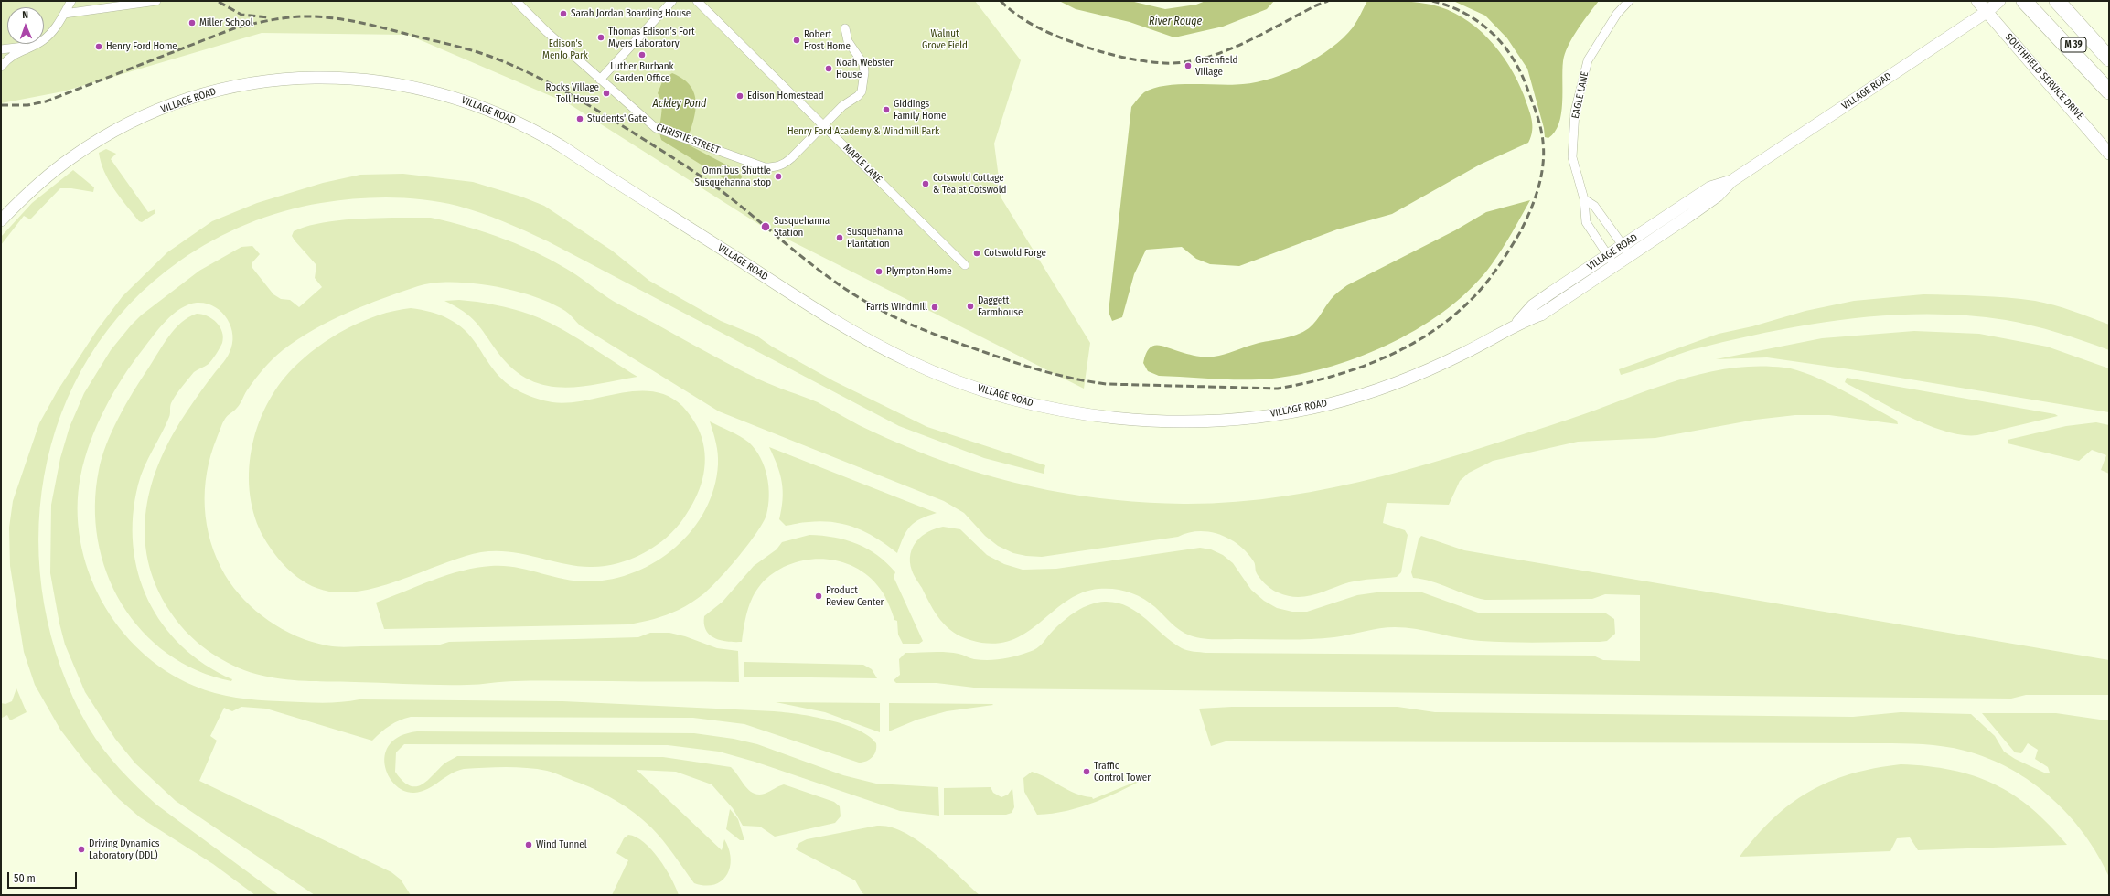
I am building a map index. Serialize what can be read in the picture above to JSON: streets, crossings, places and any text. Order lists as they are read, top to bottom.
{
  "streets": {
    "highway": ["M 39"],
    "street": [
      "SOUTHFIELD SERVICE DRIVE",
      "VILLAGE ROAD",
      "EAGLE LANE",
      "CHRISTIE STREET",
      "MAPLE LANE"
    ]
  },
  "crossings": [
    ["SOUTHFIELD SERVICE DRIVE", "VILLAGE ROAD"],
    ["VILLAGE ROAD", "EAGLE LANE"],
    ["CHRISTIE STREET", "MAPLE LANE"]
  ],
  "water": ["River Rouge", "Ackley Pond"],
  "parks": ["Walnut Grove Field", "Edison's Menlo Park", "Henry Ford Academy & Windmill Park"],
  "places": [
    "Sarah Jordan Boarding House",
    "Miller School",
    "Thomas Edison’s Fort Myers Laboratory",
    "Robert Frost Home",
    "Henry Ford Home",
    "Luther Burbank Garden Office",
    "Greenfield Village",
    "Noah Webster House",
    "Rocks Village Toll House",
    "Edison Homestead",
    "Giddings Family Home",
    "Students' Gate",
    "Omnibus Shuttle Susquehanna stop",
    "Cotswold Cottage & Tea at Cotswold",
    "Susquehanna Station",
    "Susquehanna Plantation",
    "Cotswold Forge",
    "Plympton Home",
    "Daggett Farmhouse",
    "Farris Windmill",
    "Product Review Center",
    "Traffic Control Tower",
    "Wind Tunnel",
    "Driving Dynamics Laboratory (DDL)"
  ],
  "scale_bar": "50 m",
  "north": "top"
}
